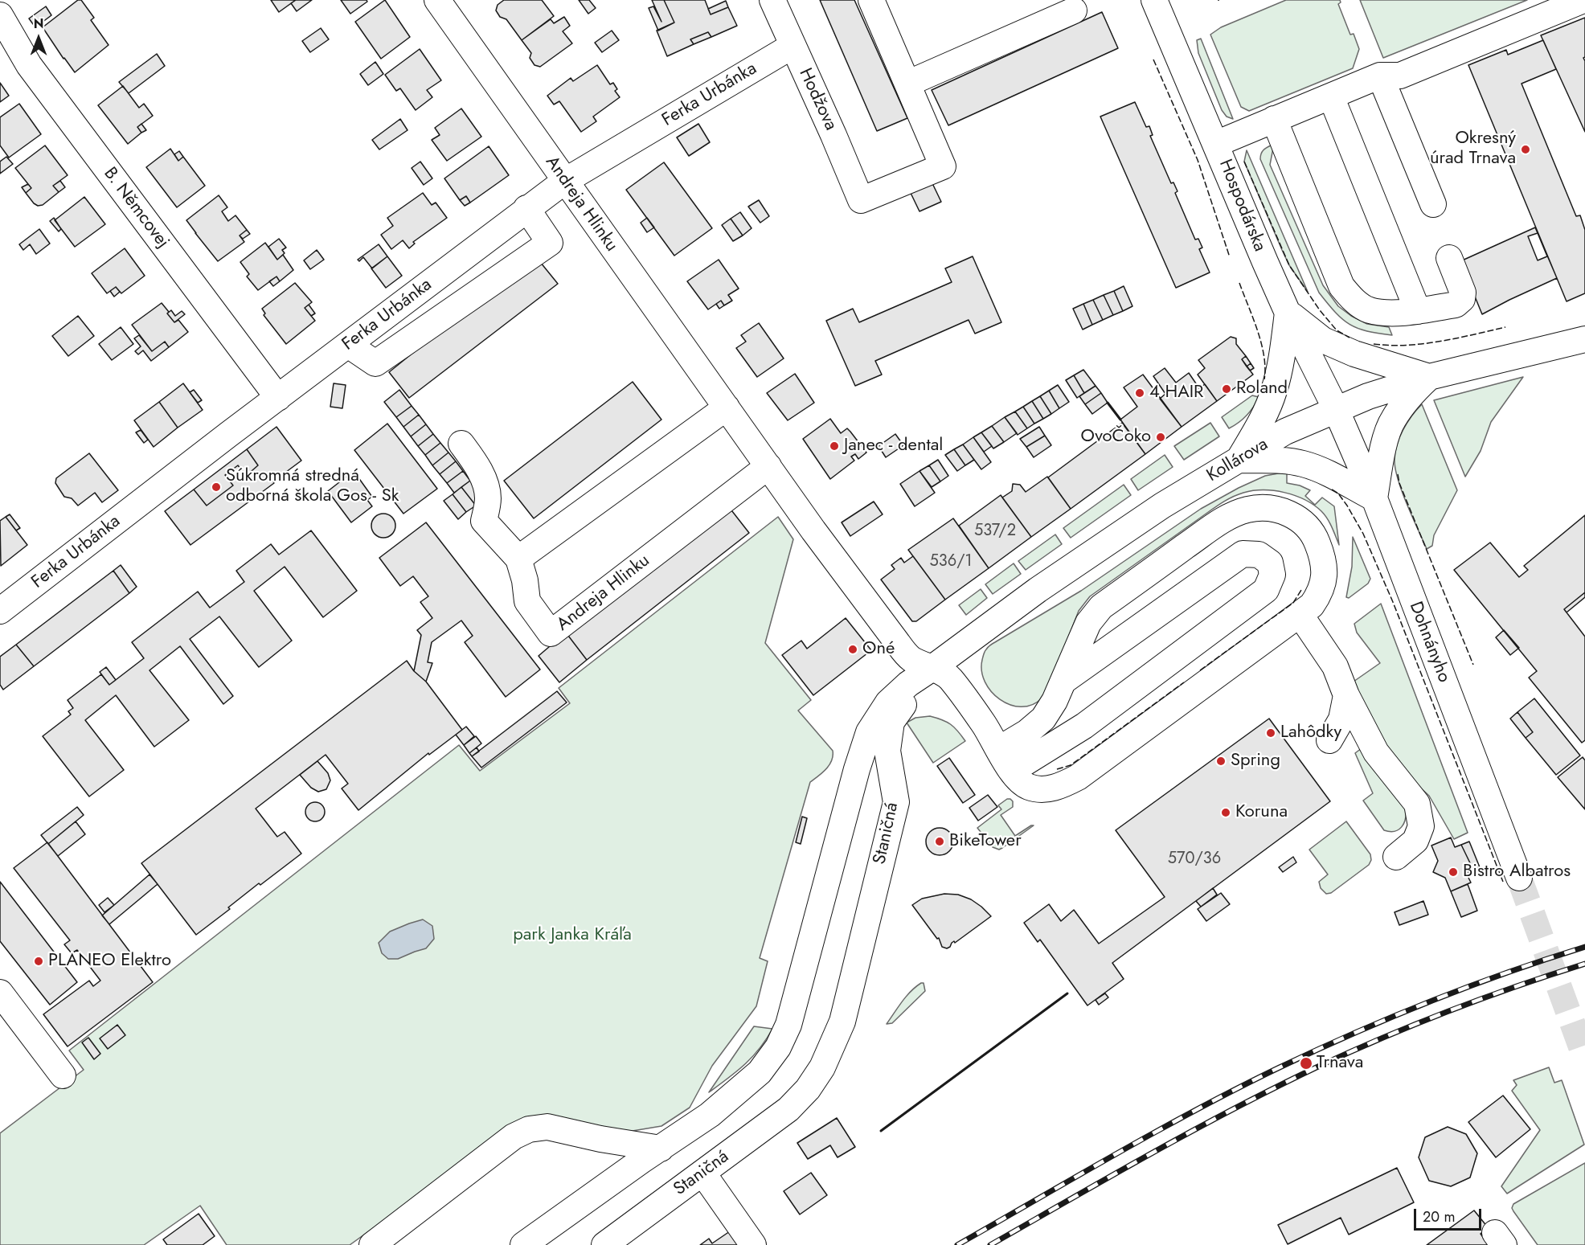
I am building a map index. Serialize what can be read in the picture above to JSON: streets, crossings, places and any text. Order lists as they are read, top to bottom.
{
  "streets": {
    "street": [
      "Ferka Urbánka",
      "Hodžova",
      "Andreja Hlinku",
      "Hospodárska",
      "B. Němcovej",
      "Kollárova",
      "Dohnányho",
      "Staničná"
    ]
  },
  "crossings": [
    ["Ferka Urbánka", "Hodžova"],
    ["Ferka Urbánka", "Andreja Hlinku"],
    ["Ferka Urbánka", "B. Němcovej"],
    ["Andreja Hlinku", "Kollárova"],
    ["Andreja Hlinku", "Staničná"],
    ["Hospodárska", "Kollárova"],
    ["Hospodárska", "Dohnányho"],
    ["Kollárova", "Dohnányho"],
    ["Kollárova", "Staničná"]
  ],
  "parks": ["park Janka Kráľa"],
  "places": [
    "Okresný úrad Trnava",
    "Roland",
    "4 HAIR",
    "OvoČoko",
    "Janec - dental",
    "Súkromná stredná odborná škola Gos - Sk",
    "Oné",
    "Lahôdky",
    "Spring",
    "Koruna",
    "BikeTower",
    "Bistro Albatros",
    "PLANEO Elektro",
    "Trnava"
  ],
  "house_numbers": ["537/2", "536/1", "570/36"],
  "scale_bar": "20 m",
  "north": "top"
}
